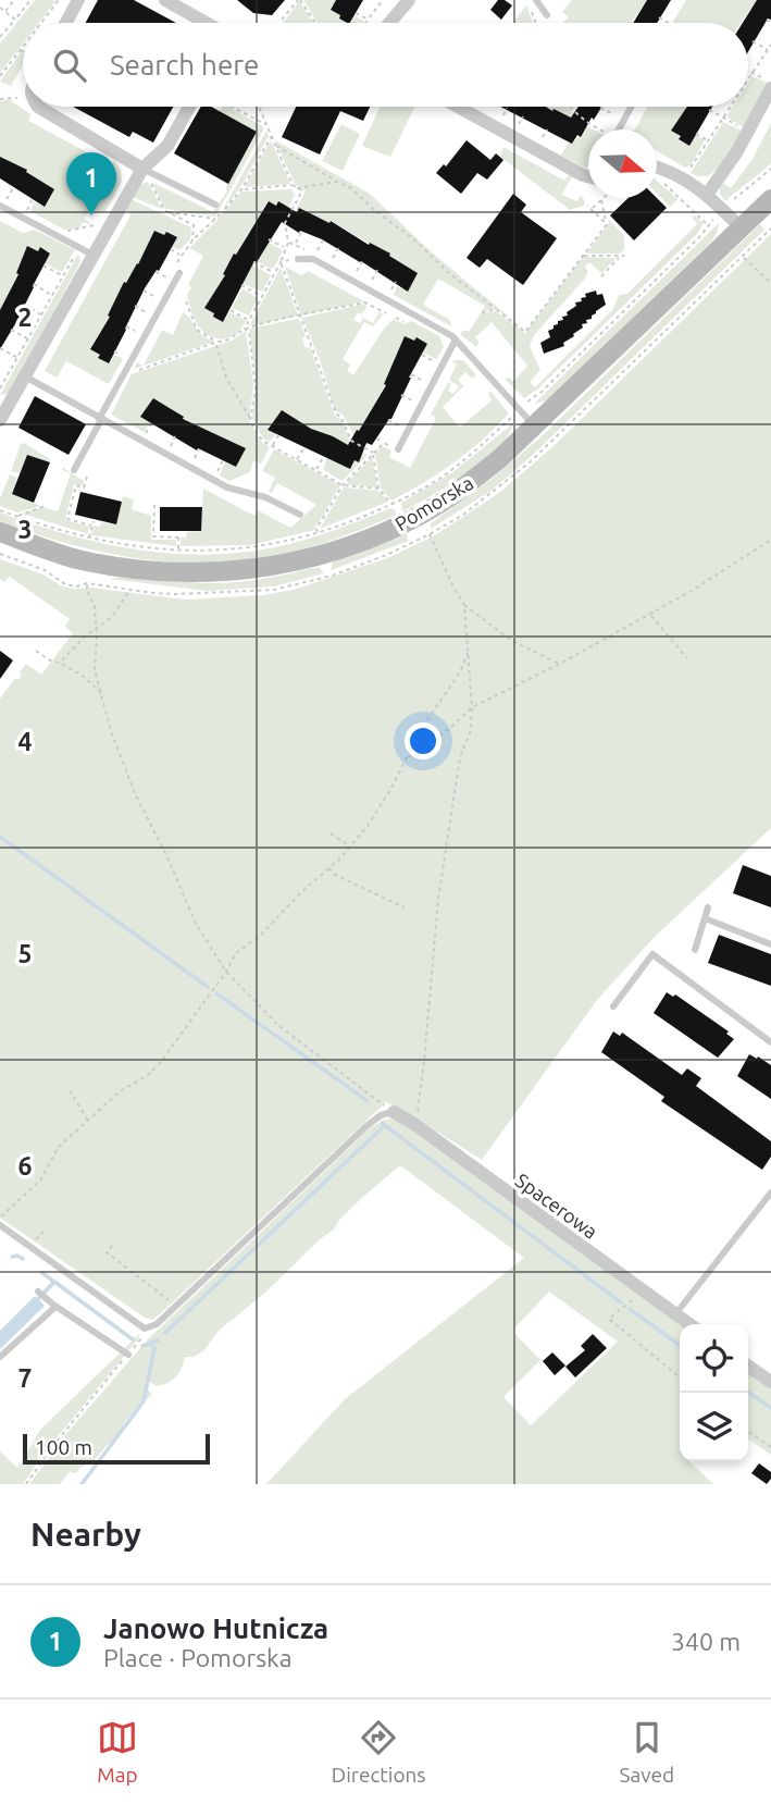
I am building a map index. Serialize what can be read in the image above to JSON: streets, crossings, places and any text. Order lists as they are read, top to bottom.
{
  "streets": {
    "main road": ["Pomorska"],
    "street": ["Spacerowa"]
  },
  "scale_bar": "100 m",
  "north": "right",
  "page": {
    "search": "Search here",
    "pins": "1",
    "scale": "100 m",
    "heading": "Nearby",
    "list": [
      {
        "mark": "1",
        "name": "Janowo Hutnicza",
        "note": "Place · Pomorska",
        "value": "340 m"
      }
    ],
    "nav": ["Map", "Directions", "Saved"]
  },
  "grid": {
    "rows": [
      "2",
      "3",
      "4",
      "5",
      "6",
      "7"
    ]
  }
}
